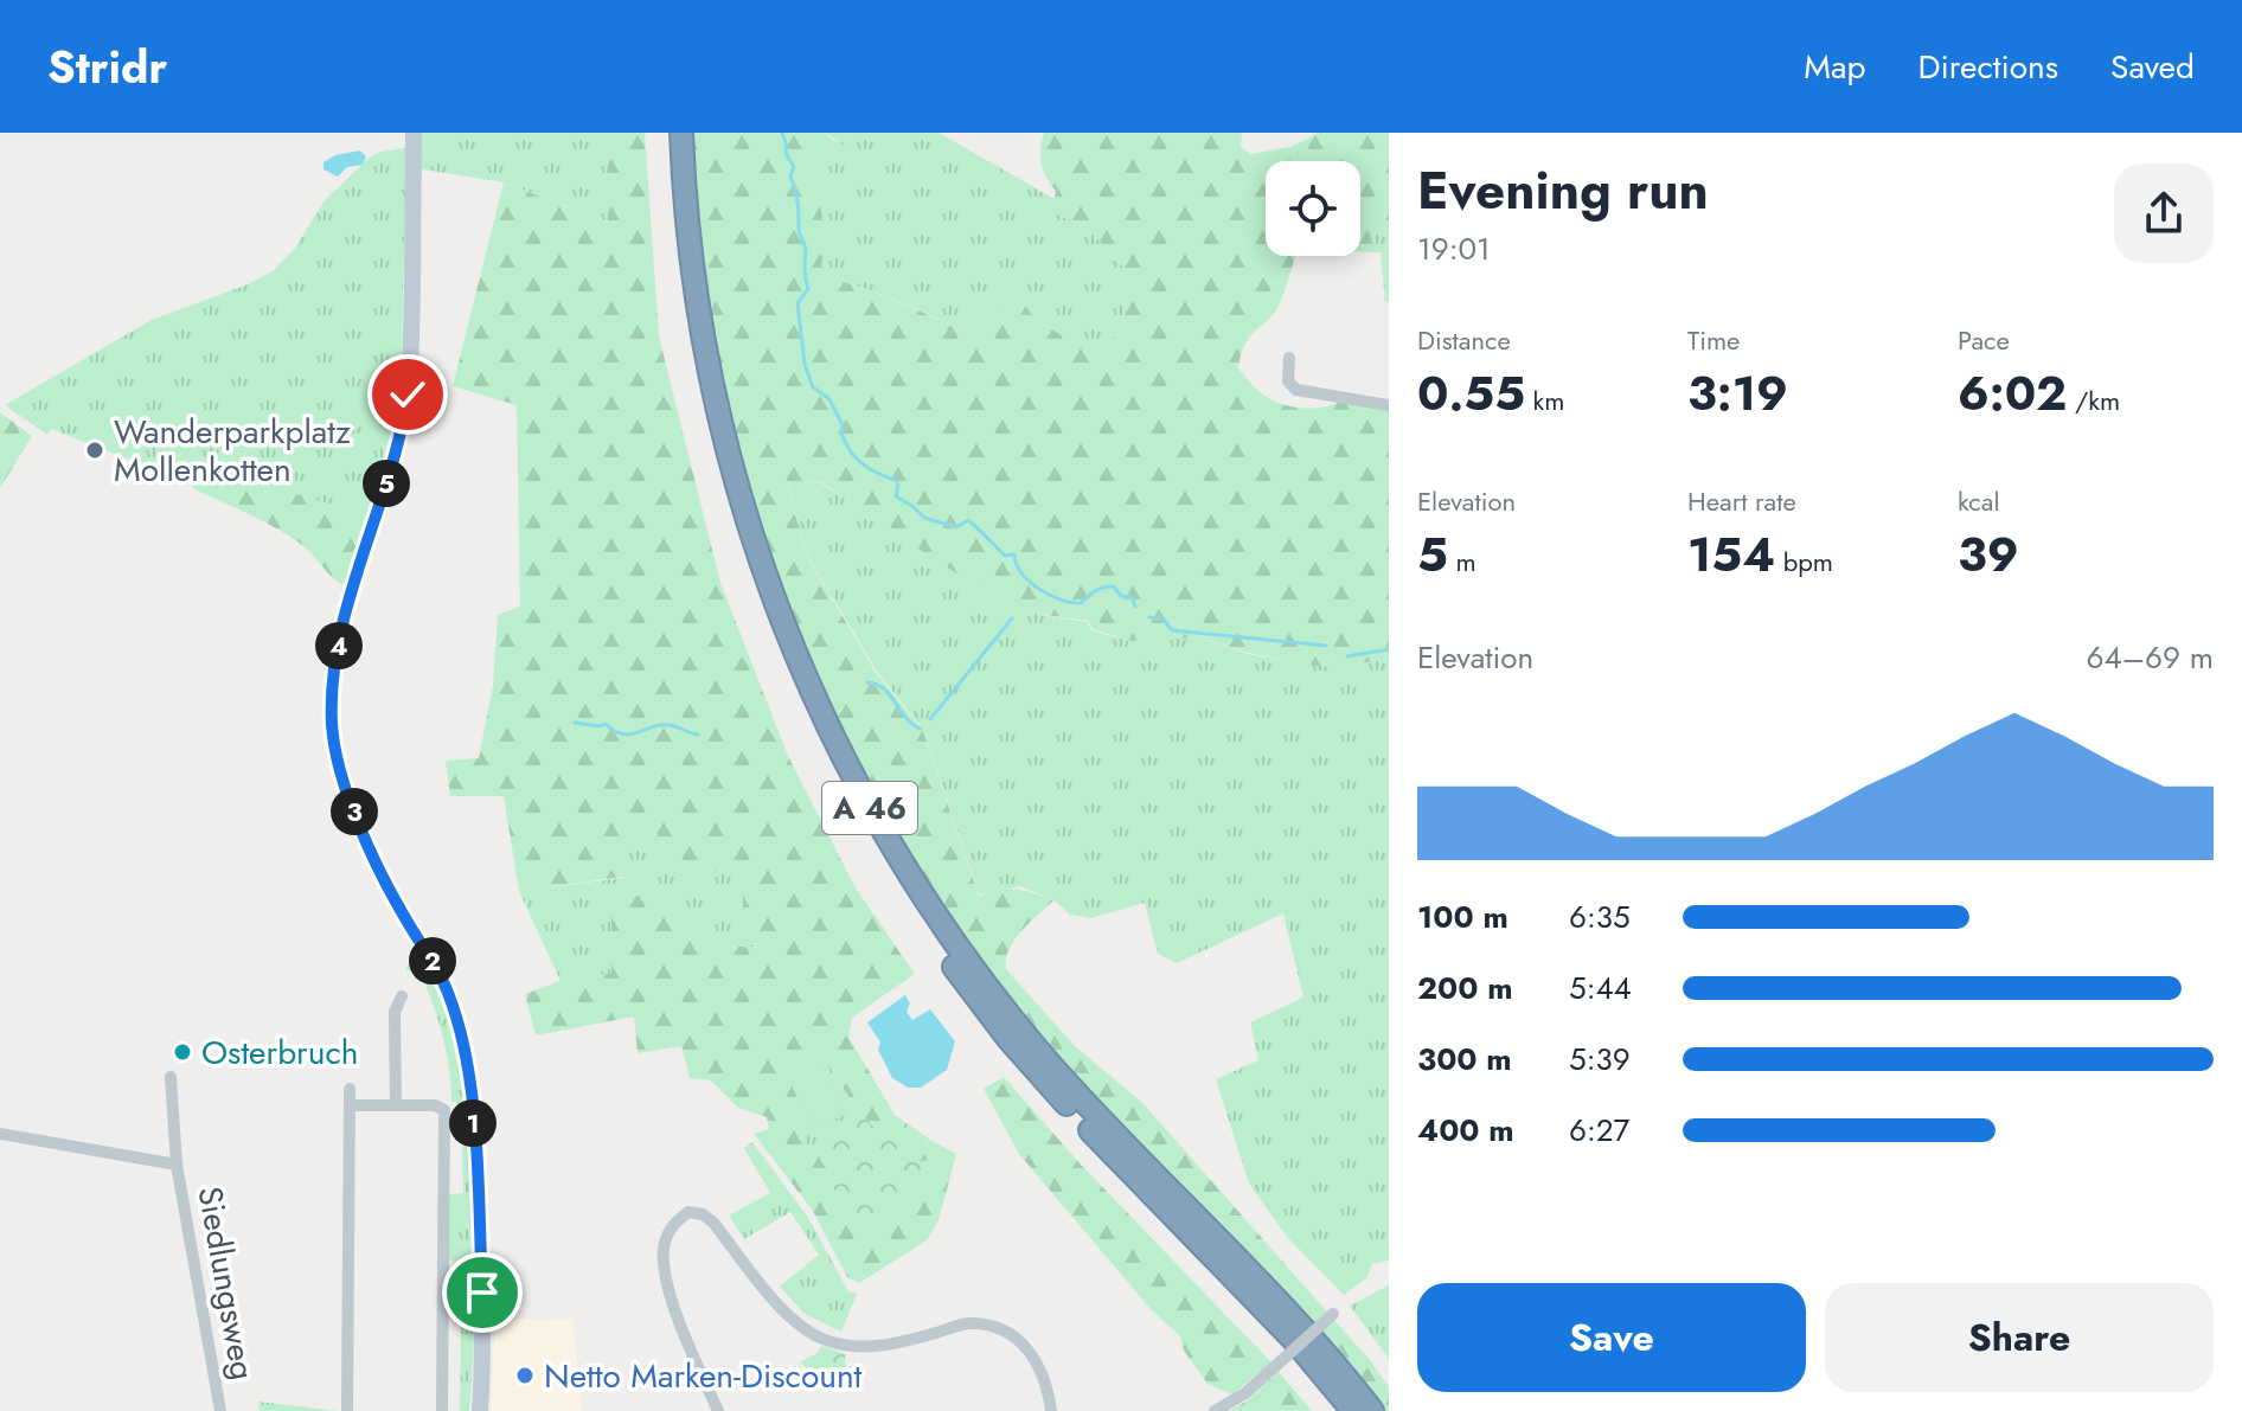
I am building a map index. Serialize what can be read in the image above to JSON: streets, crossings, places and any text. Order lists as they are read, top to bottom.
{
  "streets": {
    "highway": ["A 46"],
    "street": ["Siedlungsweg"]
  },
  "places": ["Wanderparkplatz Mollenkotten", "Osterbruch", "Netto Marken-Discount"],
  "page": {
    "header": "Stridr",
    "nav": ["Map", "Directions", "Saved"],
    "heading": ["Evening run", "19:01"],
    "stats": [
      ["Distance", "0.55 km"],
      ["Time", "3:19"],
      ["Pace", "6:02 /km"],
      ["Elevation", "5 m"],
      ["Heart rate", "154 bpm"],
      ["kcal", "39"]
    ],
    "pins": [
      "5",
      "4",
      "3",
      "2",
      "1"
    ],
    "chart": ["Elevation", "64–69 m"],
    "list": [
      {
        "name": "100 m",
        "note": "6:35"
      },
      {
        "name": "200 m",
        "note": "5:44"
      },
      {
        "name": "300 m",
        "note": "5:39"
      },
      {
        "name": "400 m",
        "note": "6:27"
      }
    ],
    "buttons": ["Save", "Share"]
  }
}
